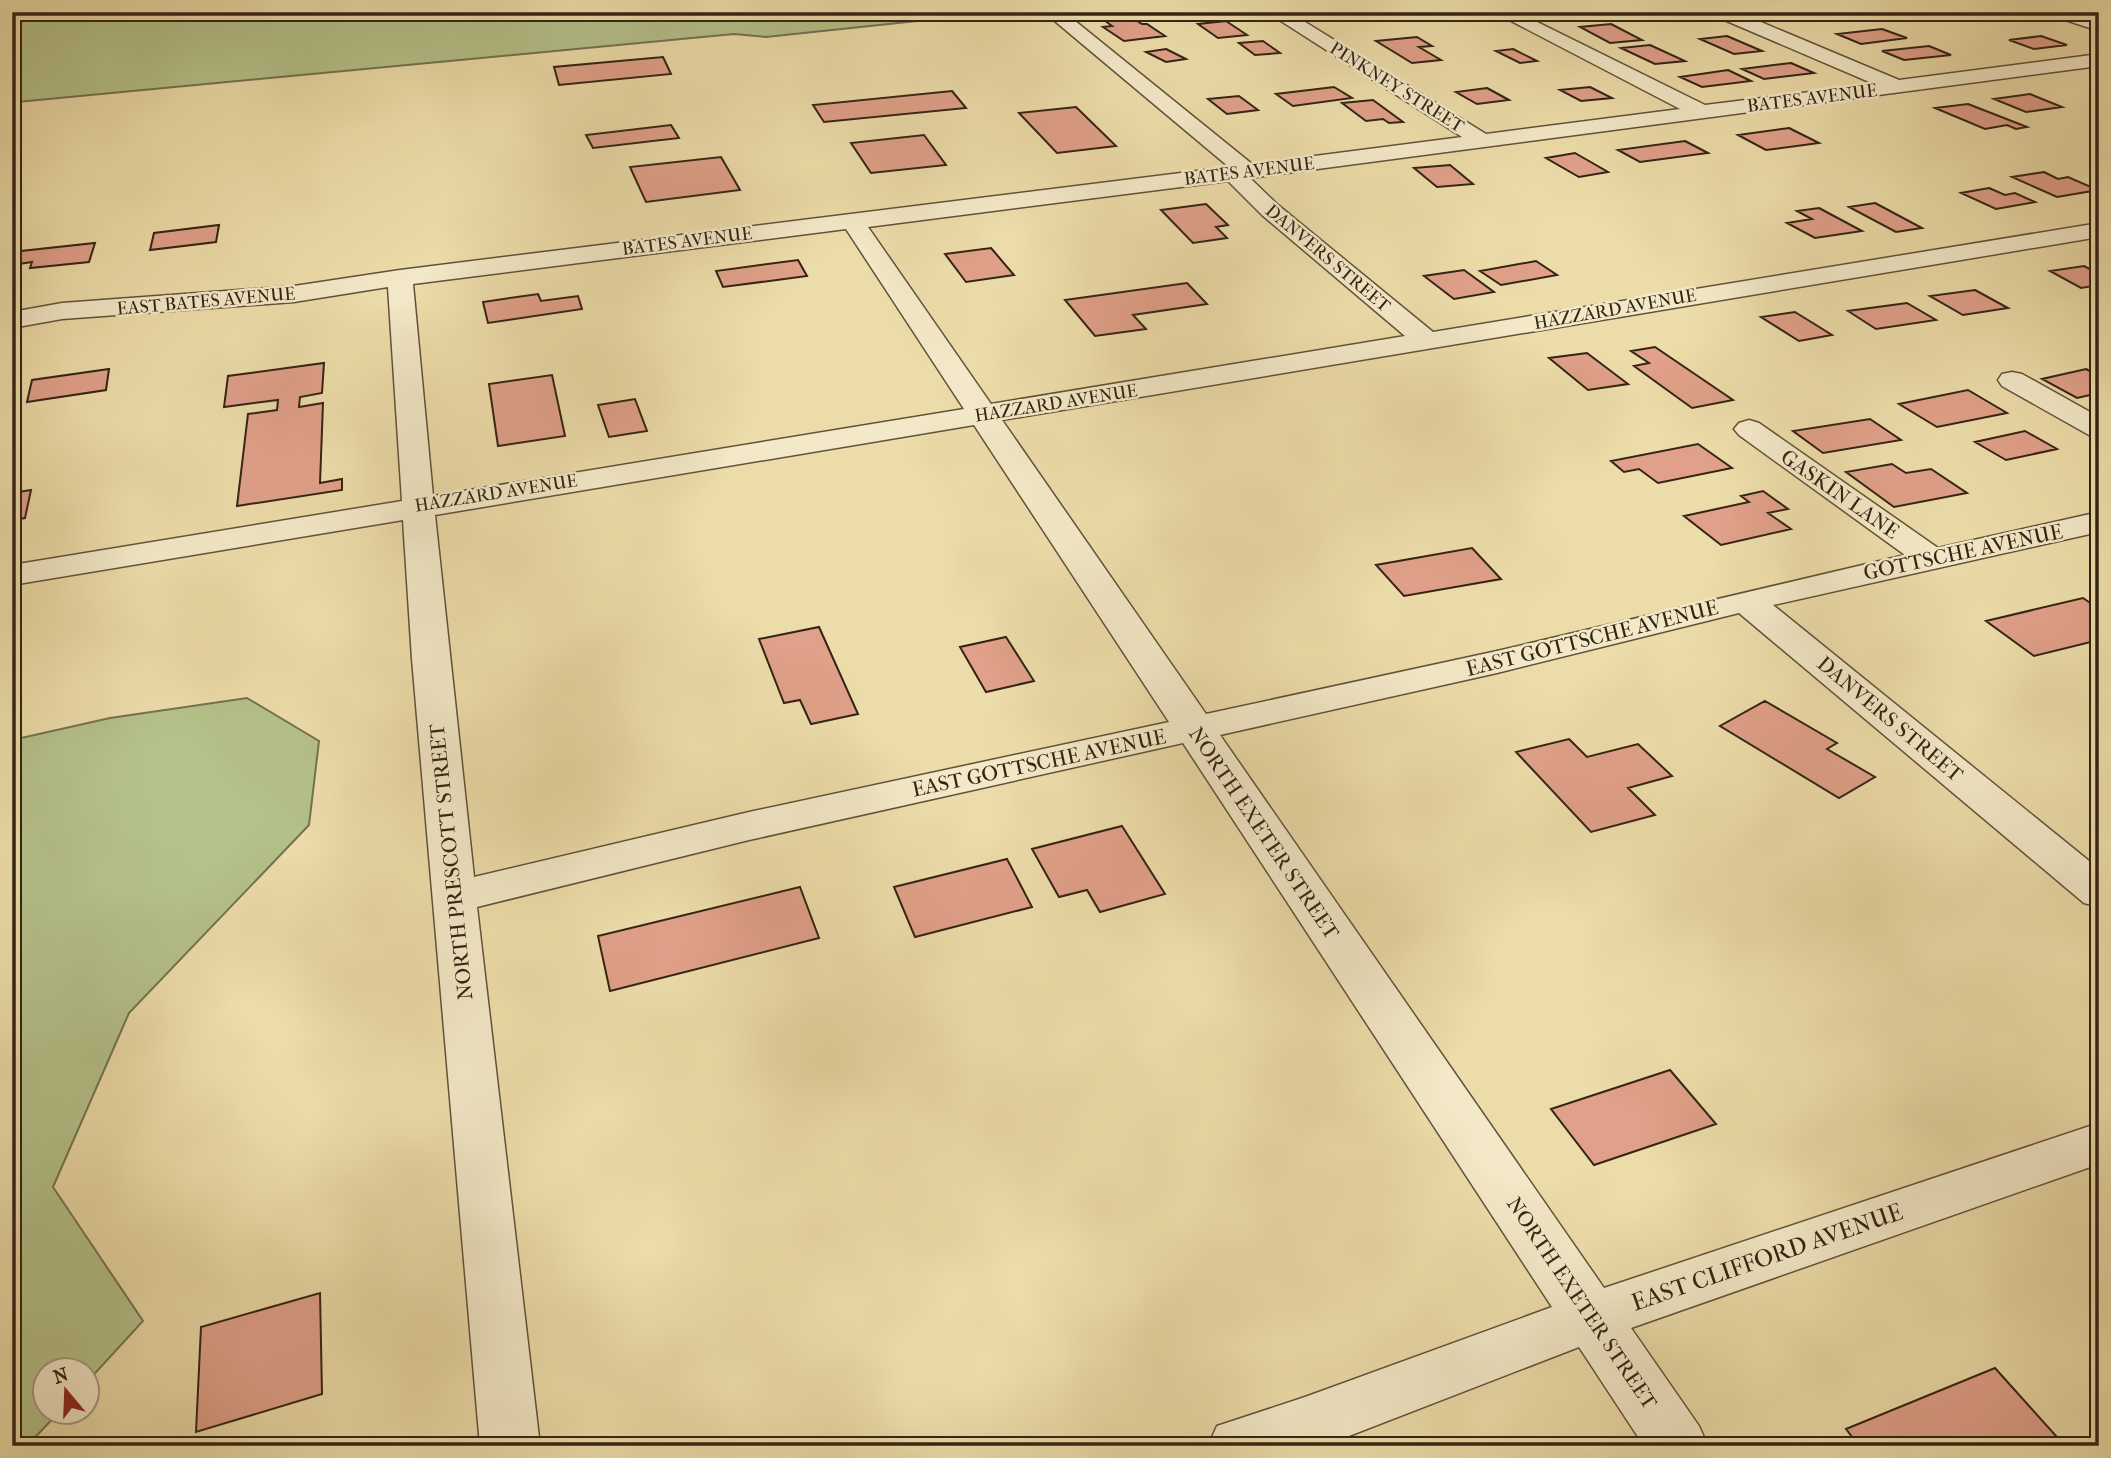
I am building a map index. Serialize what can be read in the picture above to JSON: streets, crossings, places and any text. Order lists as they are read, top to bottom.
{
  "streets": {
    "street": [
      "PINKNEY STREET",
      "BATES AVENUE",
      "DANVERS STREET",
      "EAST BATES AVENUE",
      "HAZZARD AVENUE",
      "GASKIN LANE",
      "GOTTSCHE AVENUE",
      "EAST GOTTSCHE AVENUE",
      "NORTH EXETER STREET",
      "NORTH PRESCOTT STREET",
      "EAST CLIFFORD AVENUE"
    ]
  },
  "crossings": [
    ["PINKNEY STREET", "BATES AVENUE"],
    ["BATES AVENUE", "DANVERS STREET"],
    ["BATES AVENUE", "EAST BATES AVENUE"],
    ["BATES AVENUE", "NORTH EXETER STREET"],
    ["BATES AVENUE", "NORTH PRESCOTT STREET"],
    ["DANVERS STREET", "HAZZARD AVENUE"],
    ["DANVERS STREET", "GOTTSCHE AVENUE"],
    ["DANVERS STREET", "EAST GOTTSCHE AVENUE"],
    ["EAST BATES AVENUE", "NORTH PRESCOTT STREET"],
    ["HAZZARD AVENUE", "NORTH EXETER STREET"],
    ["HAZZARD AVENUE", "NORTH PRESCOTT STREET"],
    ["GASKIN LANE", "GOTTSCHE AVENUE"],
    ["GOTTSCHE AVENUE", "EAST GOTTSCHE AVENUE"],
    ["EAST GOTTSCHE AVENUE", "NORTH EXETER STREET"],
    ["EAST GOTTSCHE AVENUE", "NORTH PRESCOTT STREET"],
    ["NORTH EXETER STREET", "EAST CLIFFORD AVENUE"]
  ],
  "north": "top"
}
